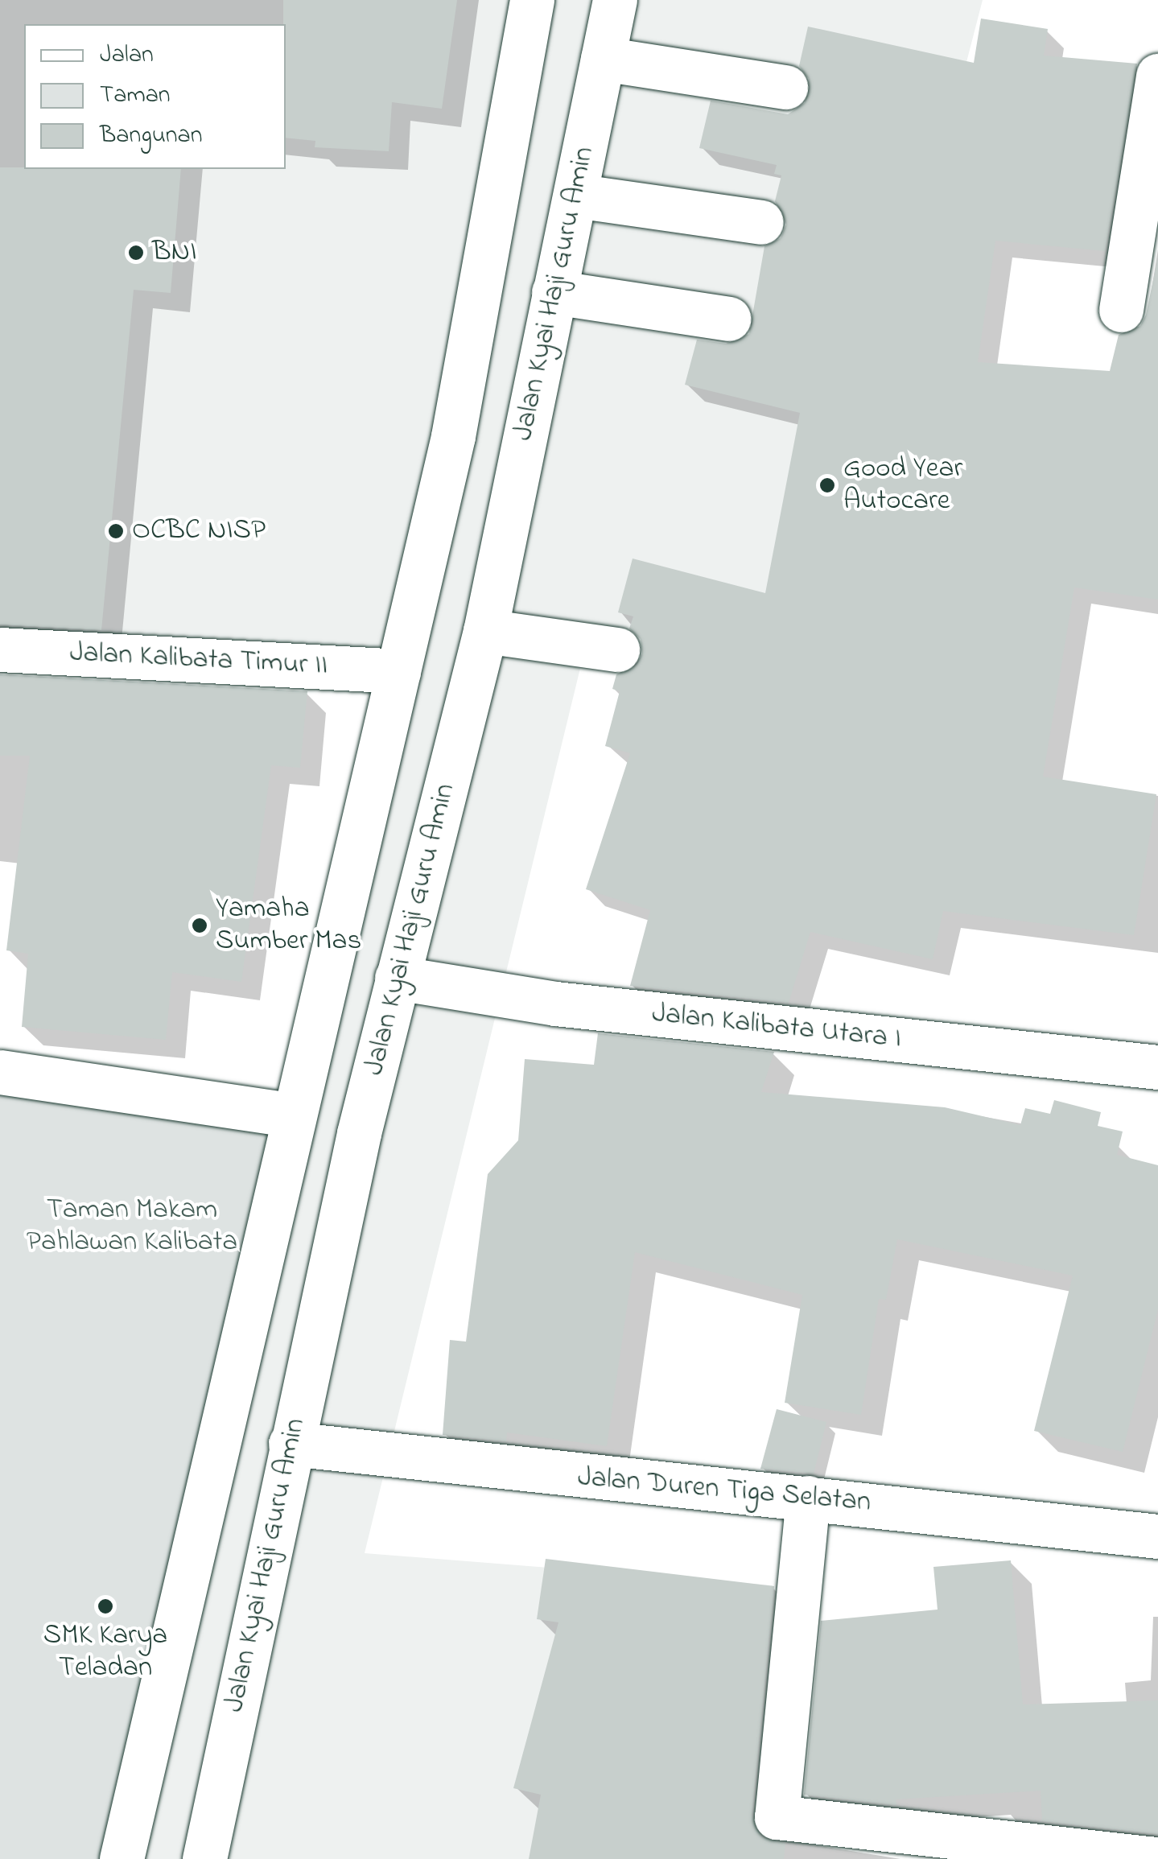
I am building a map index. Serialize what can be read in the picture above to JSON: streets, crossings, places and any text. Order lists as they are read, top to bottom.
{
  "streets": {
    "main road": [
      "Jalan Kyai Haji Guru Amin",
      "Jalan Kalibata Timur II",
      "Jalan Kalibata Utara I",
      "Jalan Duren Tiga Selatan"
    ]
  },
  "crossings": [
    ["Jalan Kyai Haji Guru Amin", "Jalan Kalibata Utara I"],
    ["Jalan Kyai Haji Guru Amin", "Jalan Duren Tiga Selatan"]
  ],
  "parks": ["Taman Makam Pahlawan Kalibata"],
  "places": [
    "BNI",
    "Good Year Autocare",
    "OCBC NISP",
    "Yamaha Sumber Mas",
    "SMK Karya Teladan"
  ],
  "legend": ["Jalan", "Taman", "Bangunan"]
}
